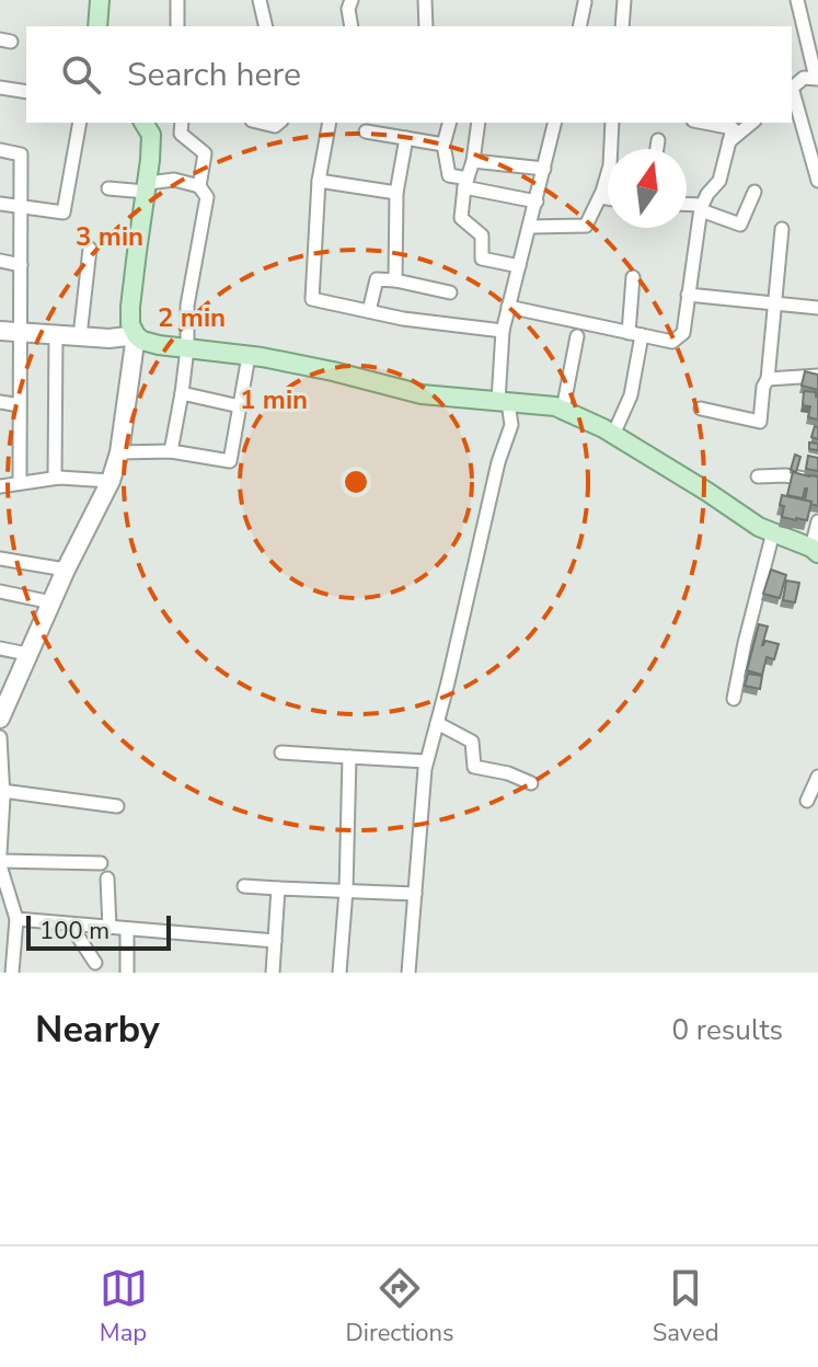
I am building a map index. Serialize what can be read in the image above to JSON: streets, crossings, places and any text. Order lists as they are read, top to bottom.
{
  "scale_bar": "100 m",
  "north": "top",
  "page": {
    "search": "Search here",
    "scale": "100 m",
    "heading": ["Nearby", "0 results"],
    "nav": ["Map", "Directions", "Saved"]
  },
  "rings": ["3 min", "2 min", "1 min"]
}
